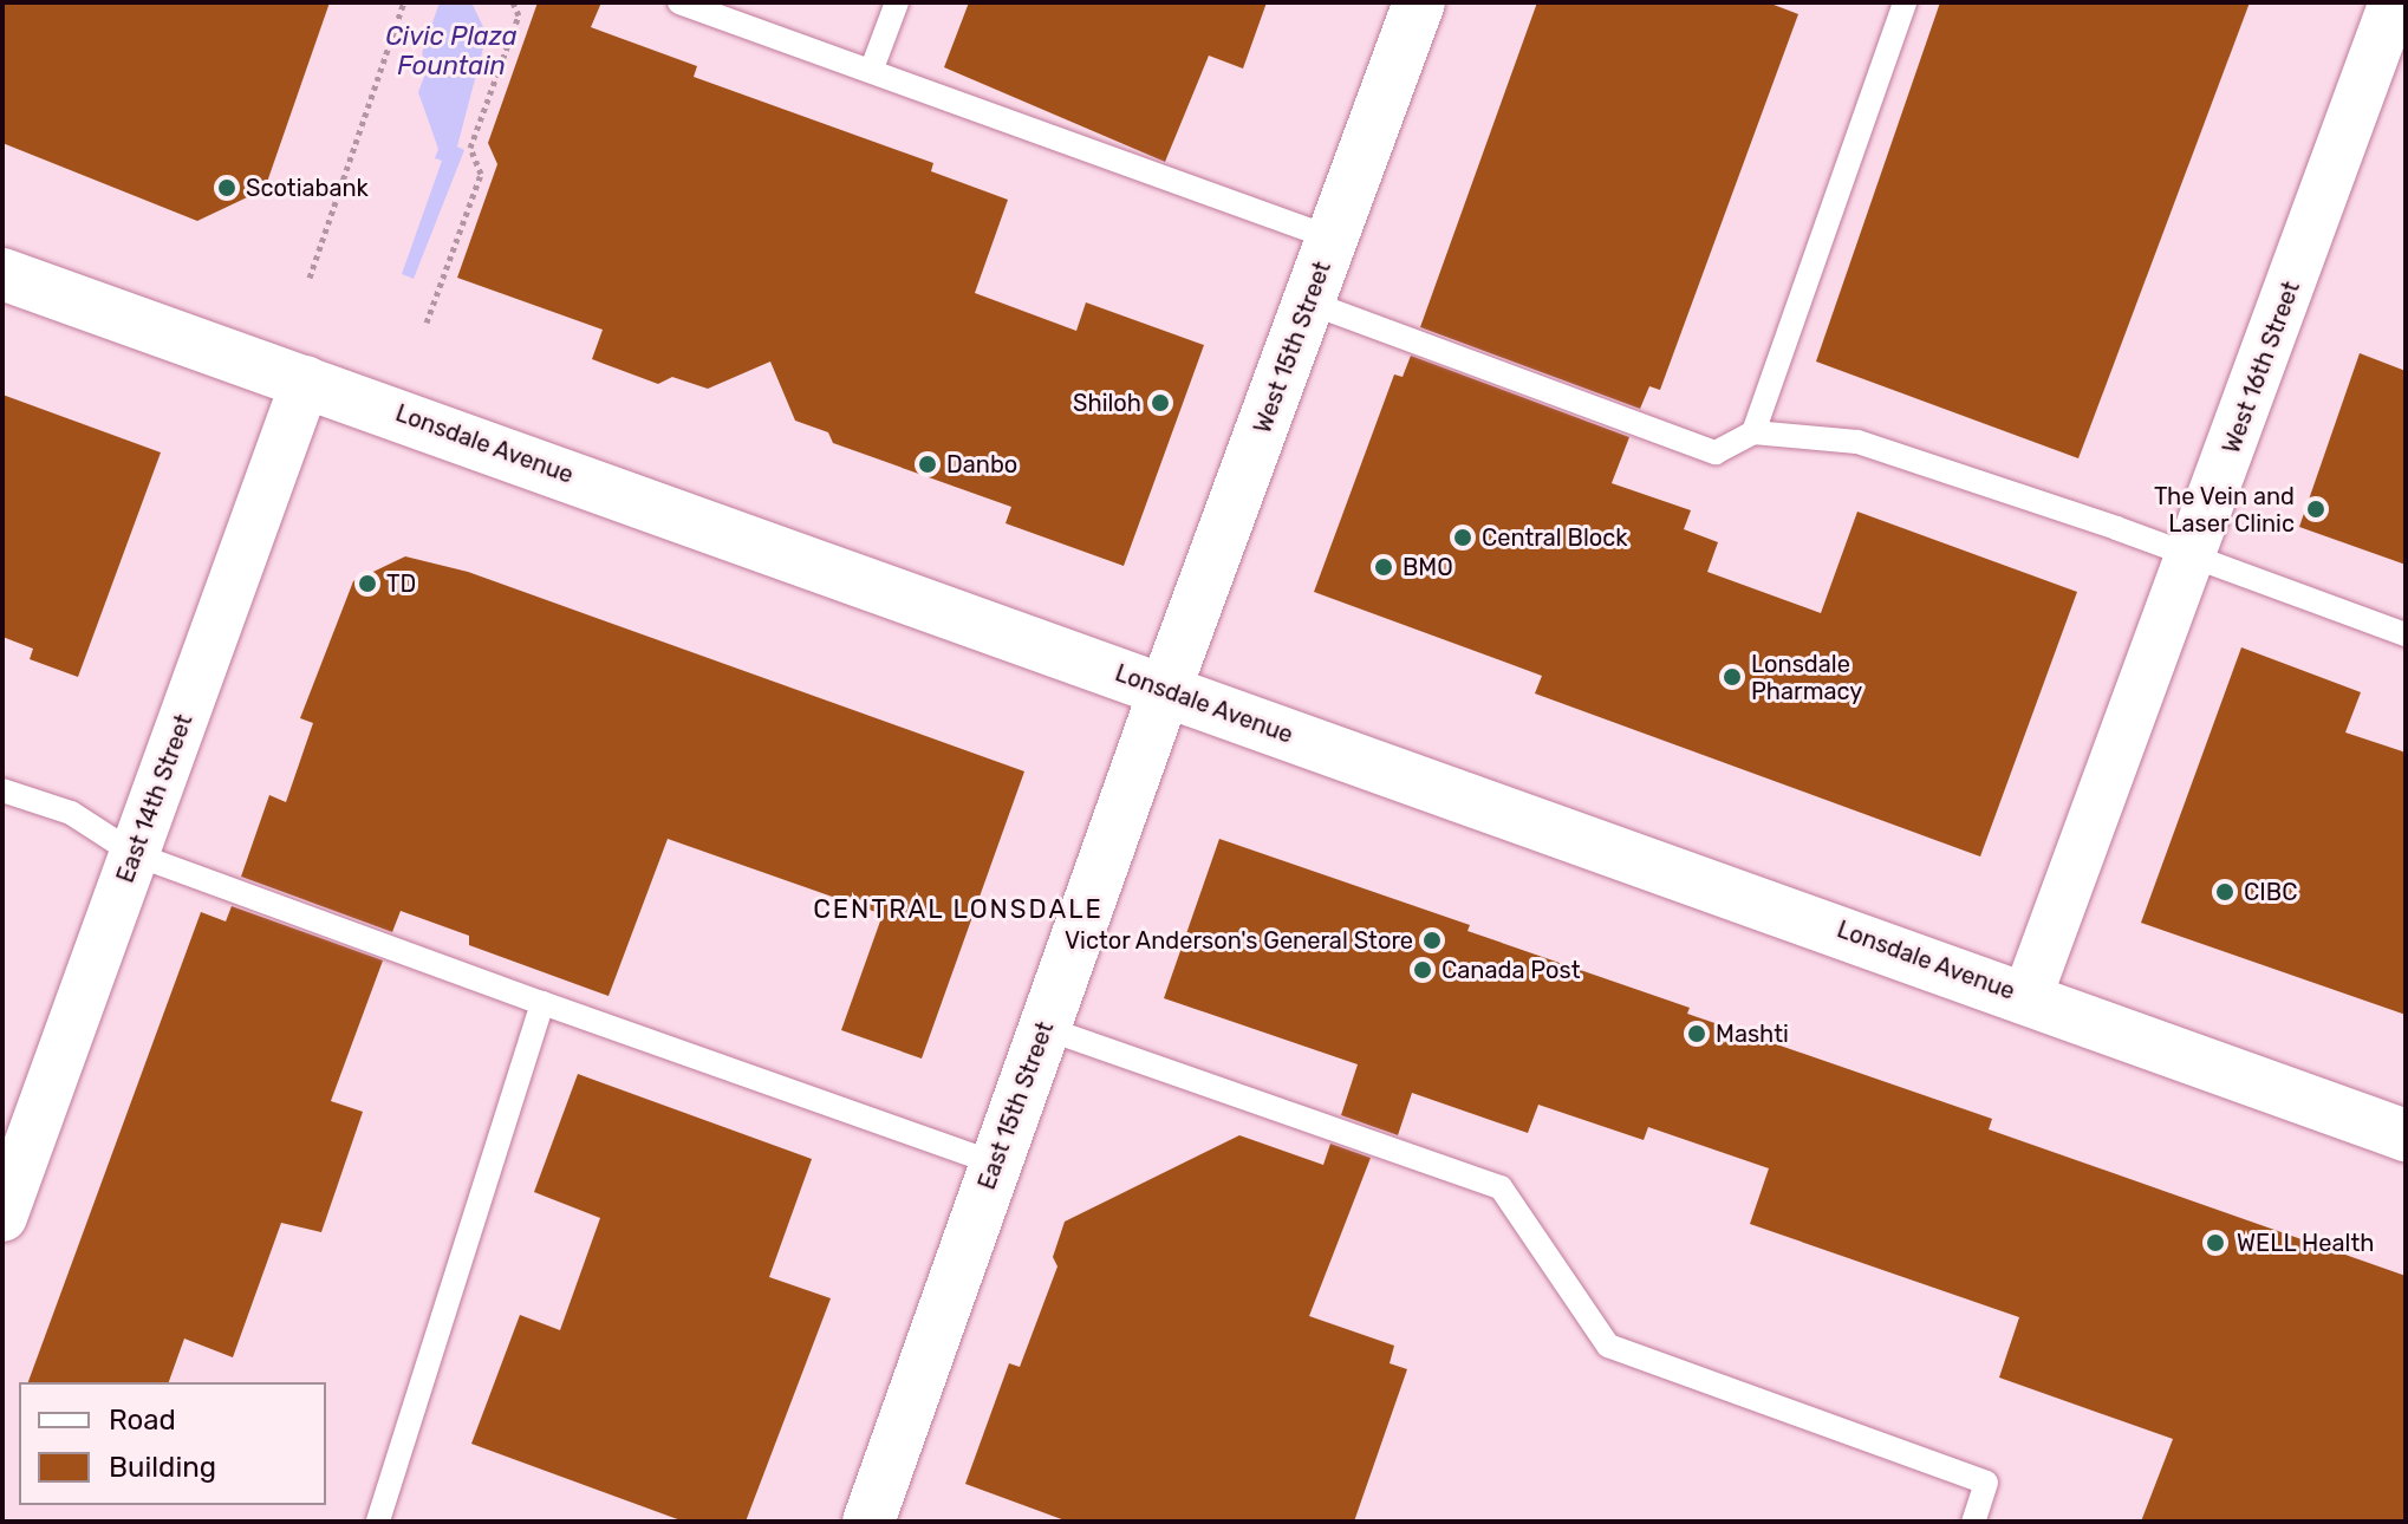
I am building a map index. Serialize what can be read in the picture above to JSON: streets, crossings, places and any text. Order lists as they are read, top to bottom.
{
  "streets": {
    "main road": ["West 15th Street", "Lonsdale Avenue", "East 15th Street"],
    "street": ["West 16th Street", "East 14th Street"]
  },
  "crossings": [
    ["West 15th Street", "Lonsdale Avenue"],
    ["West 15th Street", "East 15th Street"],
    ["West 16th Street", "Lonsdale Avenue"],
    ["Lonsdale Avenue", "East 14th Street"],
    ["Lonsdale Avenue", "East 15th Street"]
  ],
  "districts": ["CENTRAL LONSDALE"],
  "water": ["Civic Plaza Fountain"],
  "places": [
    "Scotiabank",
    "Shiloh",
    "Danbo",
    "The Vein and Laser Clinic",
    "Central Block",
    "BMO",
    "TD",
    "Lonsdale Pharmacy",
    "CIBC",
    "Victor Anderson's General Store",
    "Canada Post",
    "Mashti",
    "WELL Health"
  ],
  "legend": ["Road", "Building"]
}
